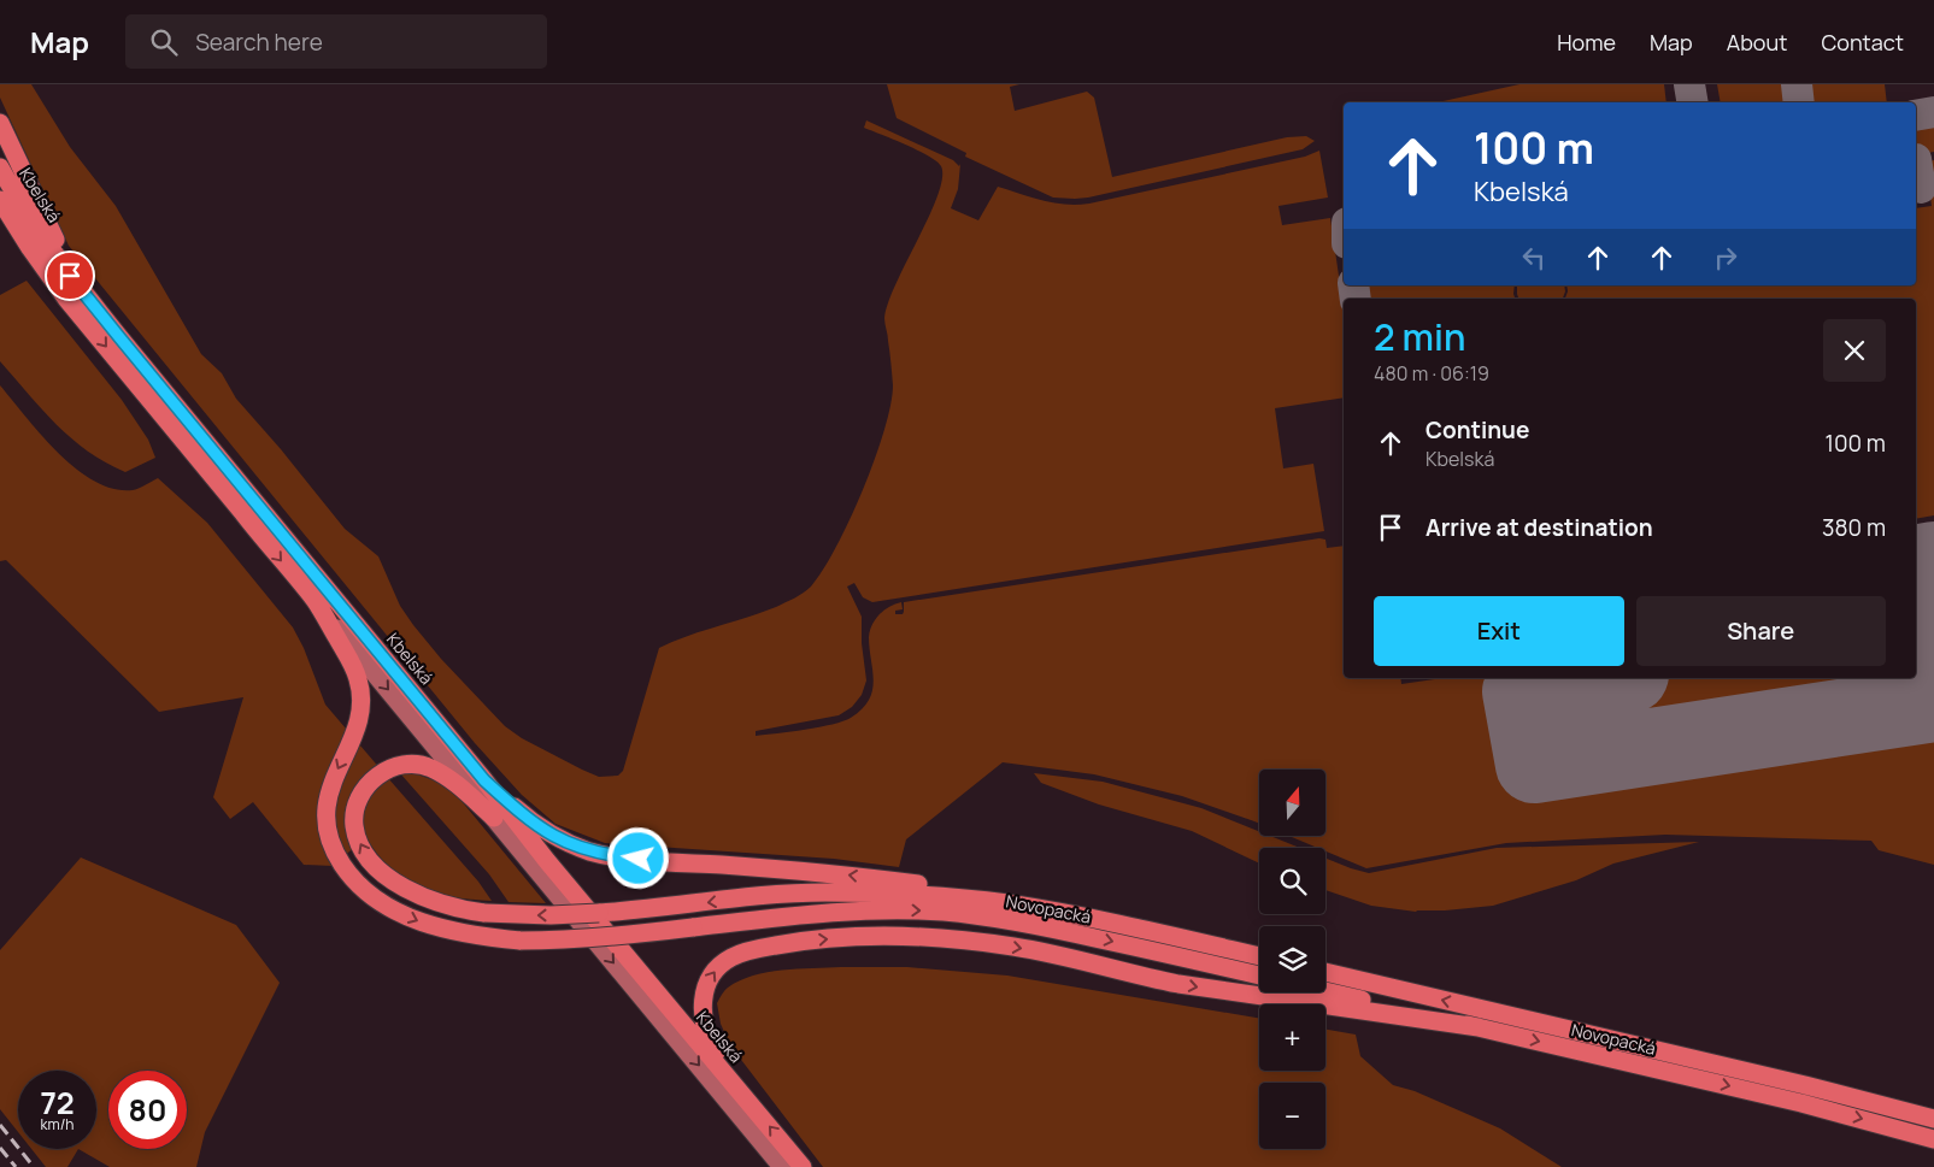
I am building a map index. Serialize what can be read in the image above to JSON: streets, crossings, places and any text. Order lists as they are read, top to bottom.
{
  "streets": {
    "highway": ["Kbelská", "Novopacká"]
  },
  "crossings": [
    ["Kbelská", "Novopacká"]
  ],
  "north": "top",
  "page": {
    "header": "Map",
    "search": "Search here",
    "nav": [
      "Home",
      "Map",
      "About",
      "Contact"
    ],
    "turn": ["100 m", "Kbelská"],
    "heading": ["2 min", "480 m · 06:19"],
    "list": [
      {
        "name": "Continue",
        "note": "Kbelská",
        "value": "100 m"
      },
      {
        "name": "Arrive at destination",
        "value": "380 m"
      }
    ],
    "buttons": ["Exit", "Share"],
    "map_buttons": ["+", "−"],
    "speed": "72 km/h",
    "limit": "80"
  }
}
